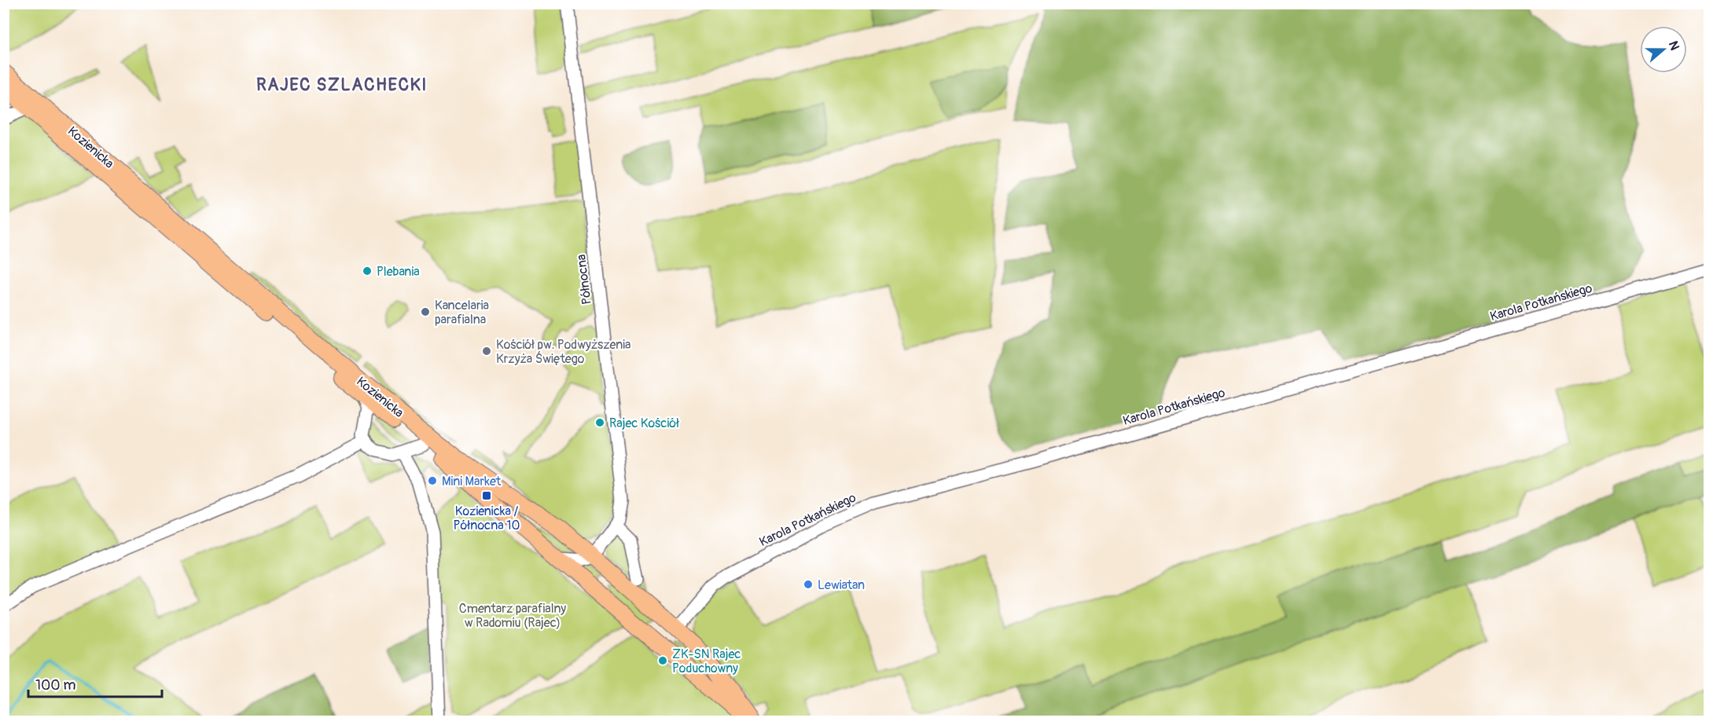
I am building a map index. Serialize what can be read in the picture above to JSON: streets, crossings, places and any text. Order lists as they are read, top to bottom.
{
  "streets": {
    "main road": ["Kozienicka"],
    "street": ["Północna", "Karola Potkańskiego"]
  },
  "crossings": [
    ["Kozienicka", "Północna"],
    ["Kozienicka", "Karola Potkańskiego"]
  ],
  "districts": ["RAJEC SZLACHECKI"],
  "parks": ["Cmentarz parafialny w Radomiu (Rajec)"],
  "places": {
    "other": [
      "Plebania",
      "Kancelaria parafialna",
      "Kościół pw. Podwyższenia Krzyża Świętego",
      "Rajec Kościół",
      "Mini Market",
      "Lewiatan",
      "ZK-SN Rajec Poduchowny"
    ],
    "transit": ["Kozienicka / Północna 10"]
  },
  "scale_bar": "100 m",
  "north": "right"
}
